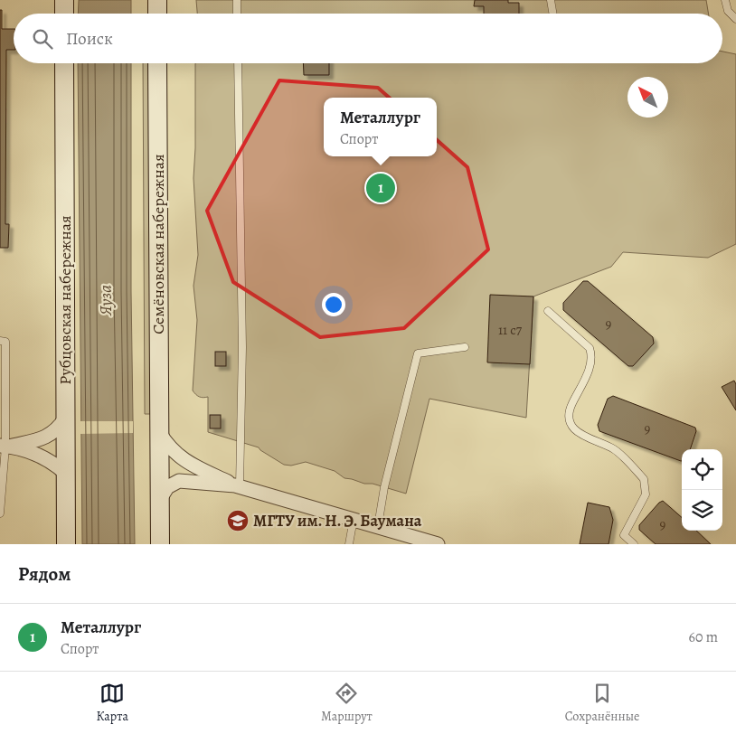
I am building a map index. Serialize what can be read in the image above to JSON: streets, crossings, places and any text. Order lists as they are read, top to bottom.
{
  "streets": {
    "main road": ["Семёновская набережная", "Рубцовская набережная"]
  },
  "water": ["Яуза"],
  "places": {
    "school or university": ["МГТУ им. Н. Э. Баумана"]
  },
  "house_numbers": [
    "9",
    "11 с7",
    "9",
    "9"
  ],
  "north": "top left",
  "page": {
    "search": "Поиск",
    "popup": ["Металлург", "Спорт"],
    "pins": "1",
    "heading": "Рядом",
    "list": [
      {
        "mark": "1",
        "name": "Металлург",
        "note": "Спорт",
        "value": "60 m"
      }
    ],
    "nav": ["Карта", "Маршрут", "Сохранённые"]
  }
}
